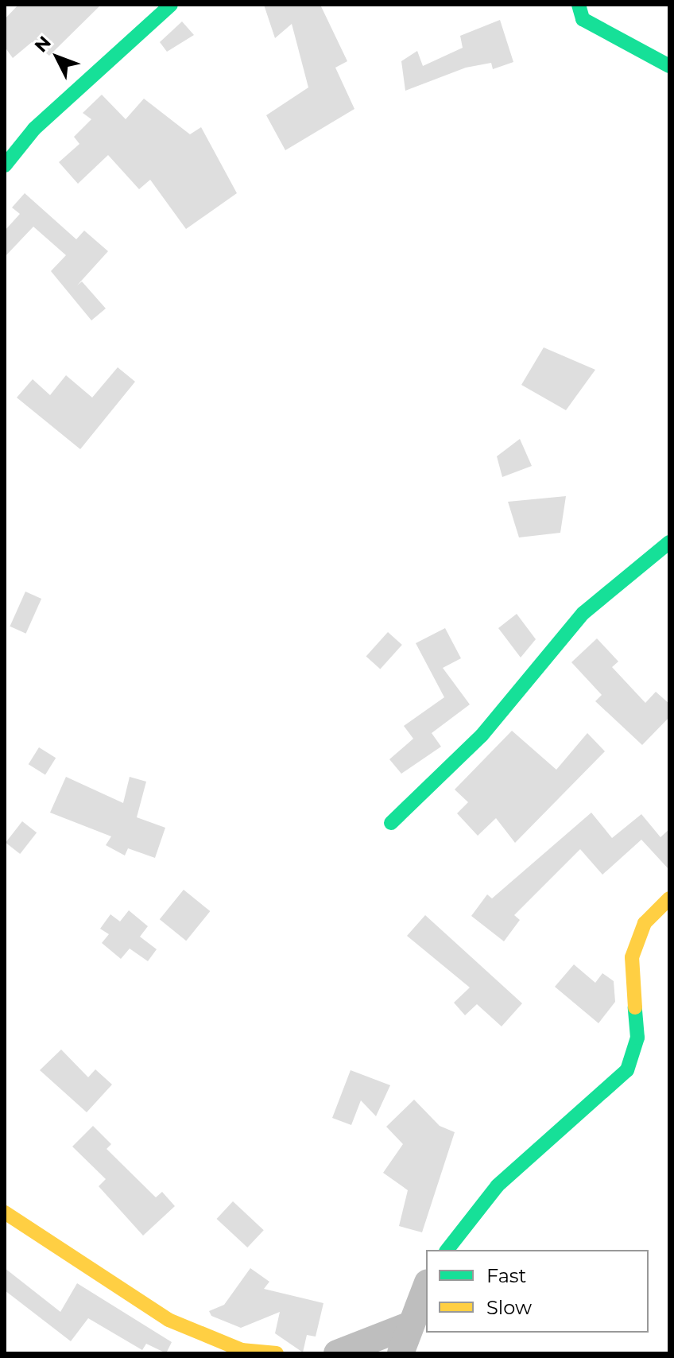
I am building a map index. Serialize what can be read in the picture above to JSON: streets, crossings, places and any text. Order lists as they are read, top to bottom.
{
  "legend": ["Fast", "Slow"],
  "north": "top left"
}
